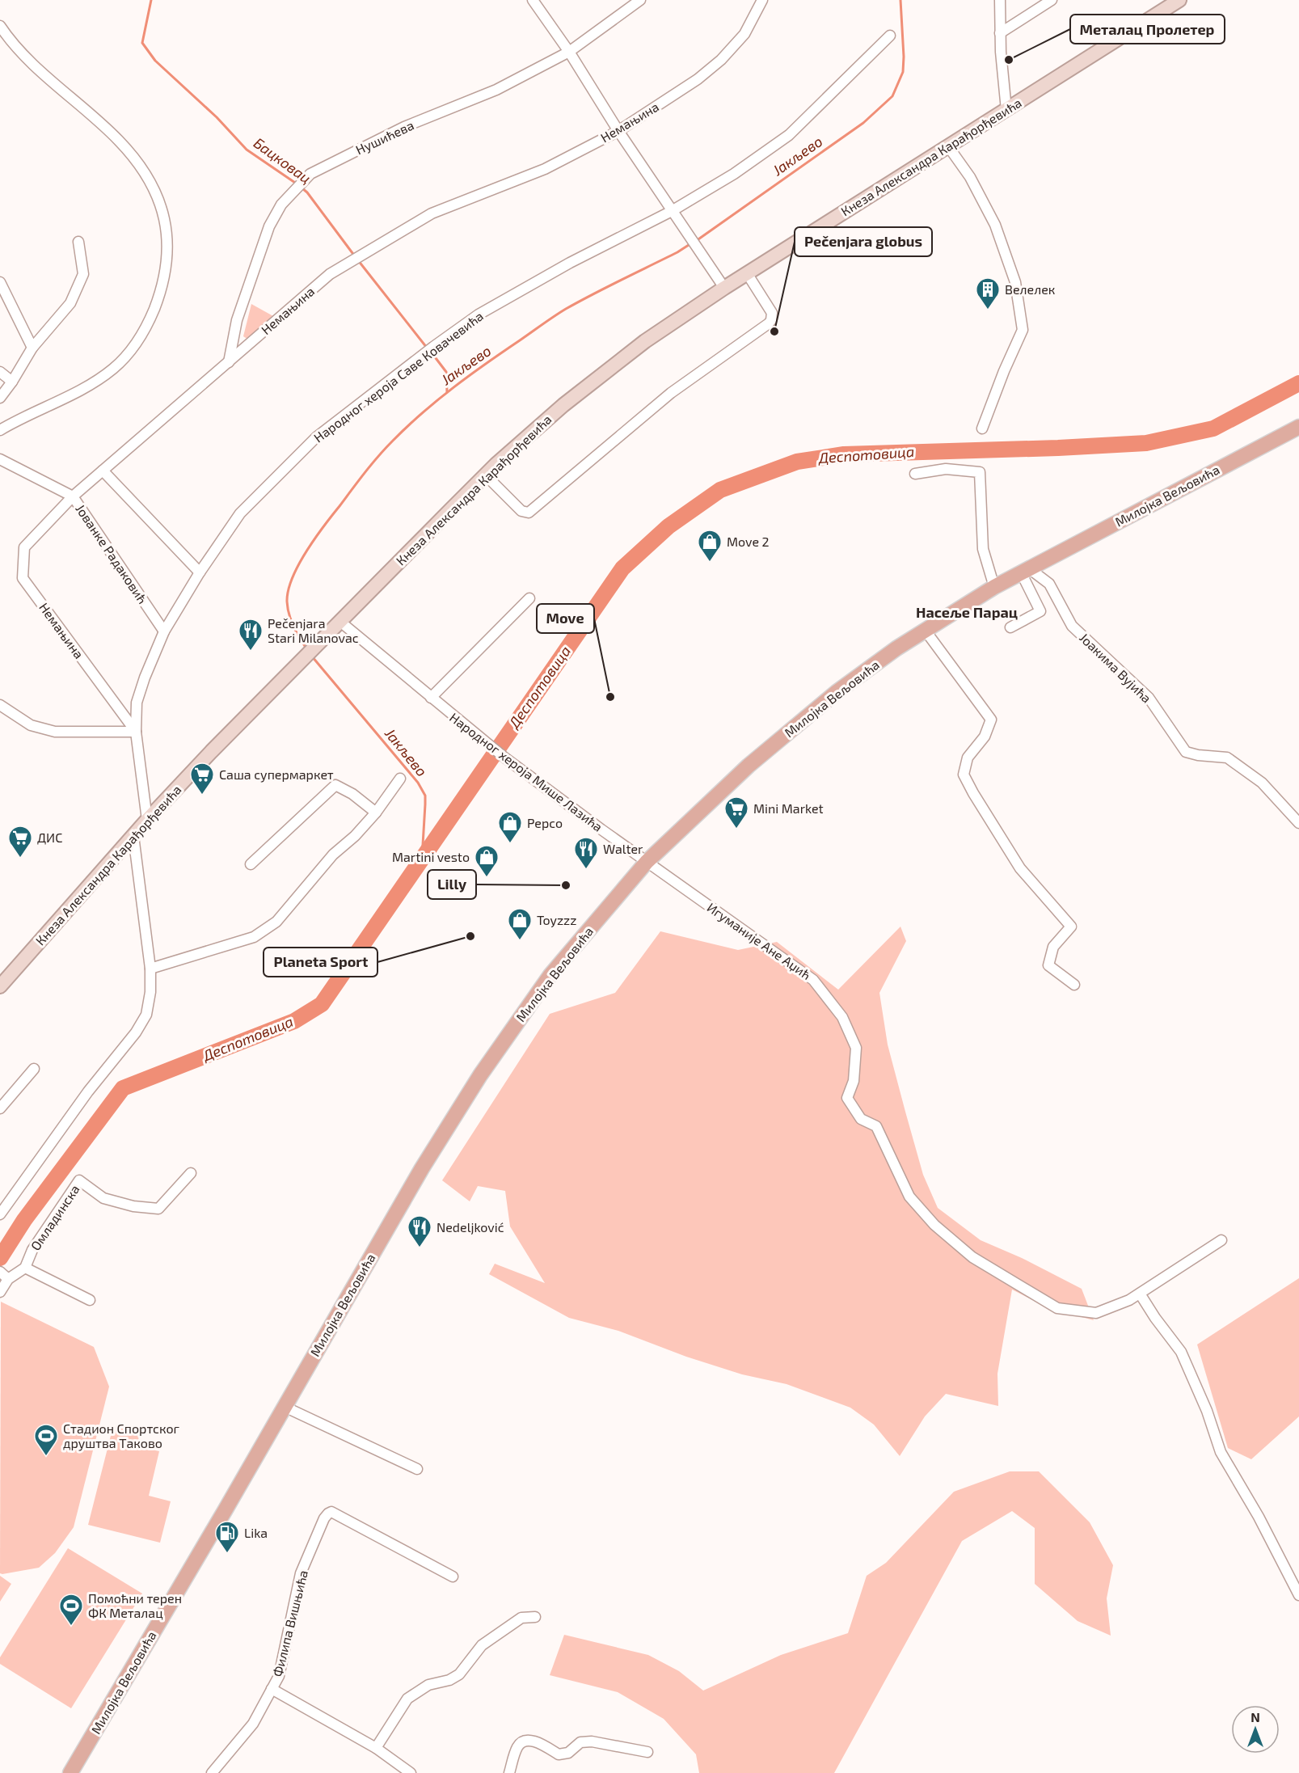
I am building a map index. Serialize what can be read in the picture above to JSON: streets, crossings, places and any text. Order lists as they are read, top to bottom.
{
  "streets": {
    "main road": ["Милојка Вељовића"],
    "street": [
      "Немањина",
      "Нушићева",
      "Кнеза Александра Карађорђевића",
      "Народног хероја Саве Ковачевића",
      "Јованке Радаковић",
      "Јоакима Вујића",
      "Народног хероја Мише Лазића",
      "Игуманије Ане Аџић",
      "Омладинска",
      "Филипа Вишњића"
    ]
  },
  "crossings": [
    ["Немањина", "Нушићева"],
    ["Немањина", "Народног хероја Саве Ковачевића"],
    ["Немањина", "Јованке Радаковић"],
    ["Кнеза Александра Карађорђевића", "Народног хероја Саве Ковачевића"],
    ["Кнеза Александра Карађорђевића", "Народног хероја Мише Лазића"],
    ["Народног хероја Саве Ковачевића", "Јованке Радаковић"],
    ["Милојка Вељовића", "Јоакима Вујића"],
    ["Милојка Вељовића", "Народног хероја Мише Лазића"],
    ["Милојка Вељовића", "Игуманије Ане Аџић"],
    ["Народног хероја Мише Лазића", "Игуманије Ане Аџић"]
  ],
  "districts": ["Насеље Парац"],
  "water": ["Јакљево", "Бацковац", "Деспотовица"],
  "places": {
    "other": [
      "Металац Пролетер",
      "Pečenjara globus",
      "Move",
      "Lilly",
      "Planeta Sport"
    ],
    "building": ["Велелек"],
    "shop": [
      "Move 2",
      "Pepco",
      "Martini vesto",
      "Toyzzz"
    ],
    "restaurant": ["Pečenjara Stari Milanovac", "Walter", "Nedeljković"],
    "supermarket": ["Саша супермаркет", "Mini Market", "ДИС"],
    "sports": ["Стадион Спортског друштва Таково", "Помоћни терен ФК Металац"],
    "fuel station": ["Lika"]
  },
  "north": "top"
}
